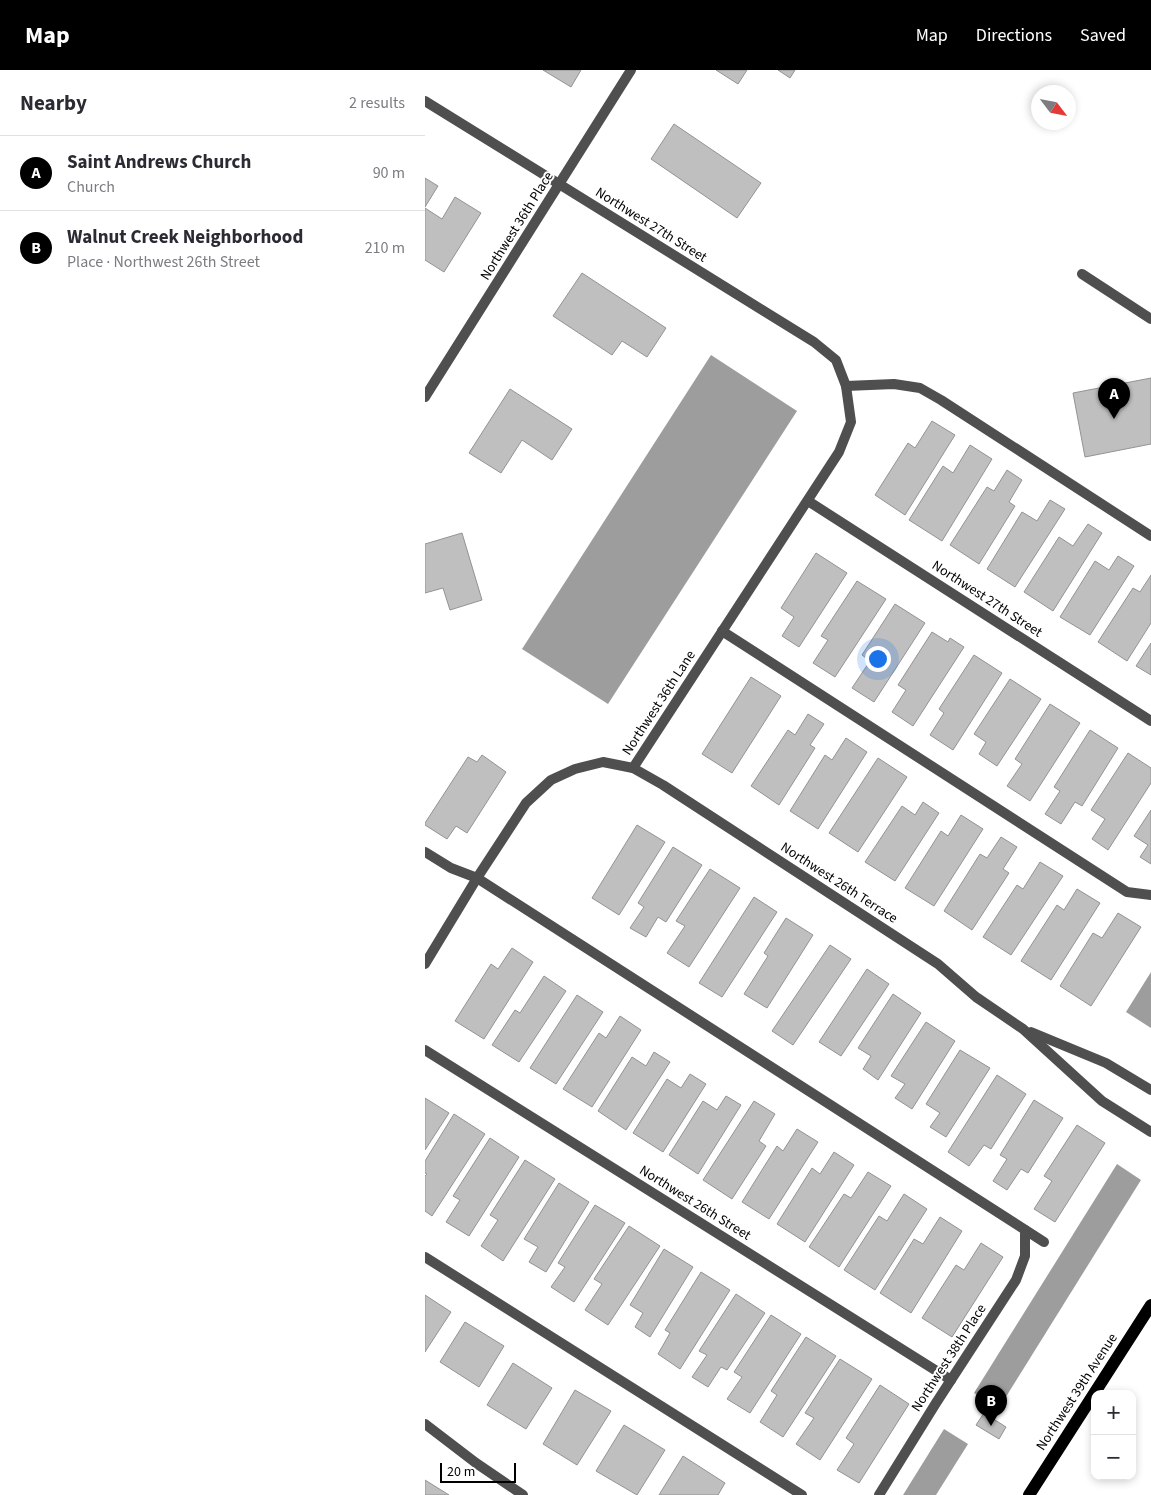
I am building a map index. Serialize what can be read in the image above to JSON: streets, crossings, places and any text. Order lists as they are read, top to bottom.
{
  "streets": {
    "main road": ["Northwest 39th Avenue"],
    "street": [
      "Northwest 27th Street",
      "Northwest 36th Place",
      "Northwest 36th Lane",
      "Northwest 26th Terrace",
      "Northwest 26th Street",
      "Northwest 38th Place"
    ]
  },
  "crossings": [
    ["Northwest 27th Street", "Northwest 36th Place"],
    ["Northwest 27th Street", "Northwest 36th Lane"],
    ["Northwest 36th Lane", "Northwest 26th Terrace"],
    ["Northwest 26th Street", "Northwest 38th Place"]
  ],
  "scale_bar": "20 m",
  "north": "bottom right",
  "page": {
    "header": "Map",
    "nav": ["Map", "Directions", "Saved"],
    "heading": ["Nearby", "2 results"],
    "list": [
      {
        "mark": "A",
        "name": "Saint Andrews Church",
        "note": "Church",
        "value": "90 m"
      },
      {
        "mark": "B",
        "name": "Walnut Creek Neighborhood",
        "note": "Place · Northwest 26th Street",
        "value": "210 m"
      }
    ],
    "pins": ["A", "B"],
    "map_buttons": ["+", "−"],
    "scale": "20 m"
  }
}
